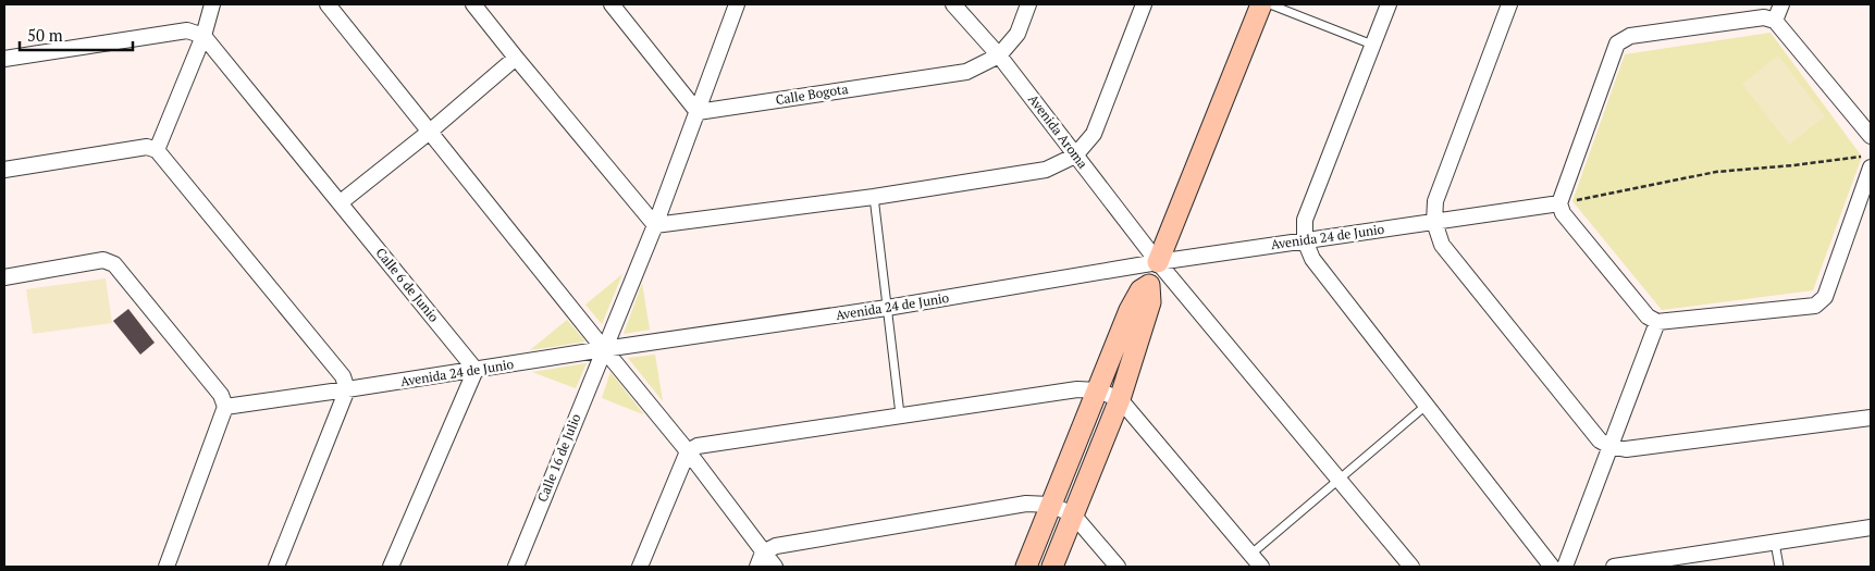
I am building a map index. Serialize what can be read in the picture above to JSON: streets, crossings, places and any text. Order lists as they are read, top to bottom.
{
  "streets": {
    "street": [
      "Calle Bogota",
      "Avenida Aroma",
      "Avenida 24 de Junio",
      "Calle 6 de Junio",
      "Calle 16 de Julio"
    ]
  },
  "crossings": [
    ["Calle Bogota", "Avenida Aroma"],
    ["Calle Bogota", "Calle 16 de Julio"],
    ["Avenida Aroma", "Avenida 24 de Junio"],
    ["Avenida 24 de Junio", "Calle 6 de Junio"],
    ["Avenida 24 de Junio", "Calle 16 de Julio"]
  ],
  "scale_bar": "50 m"
}
